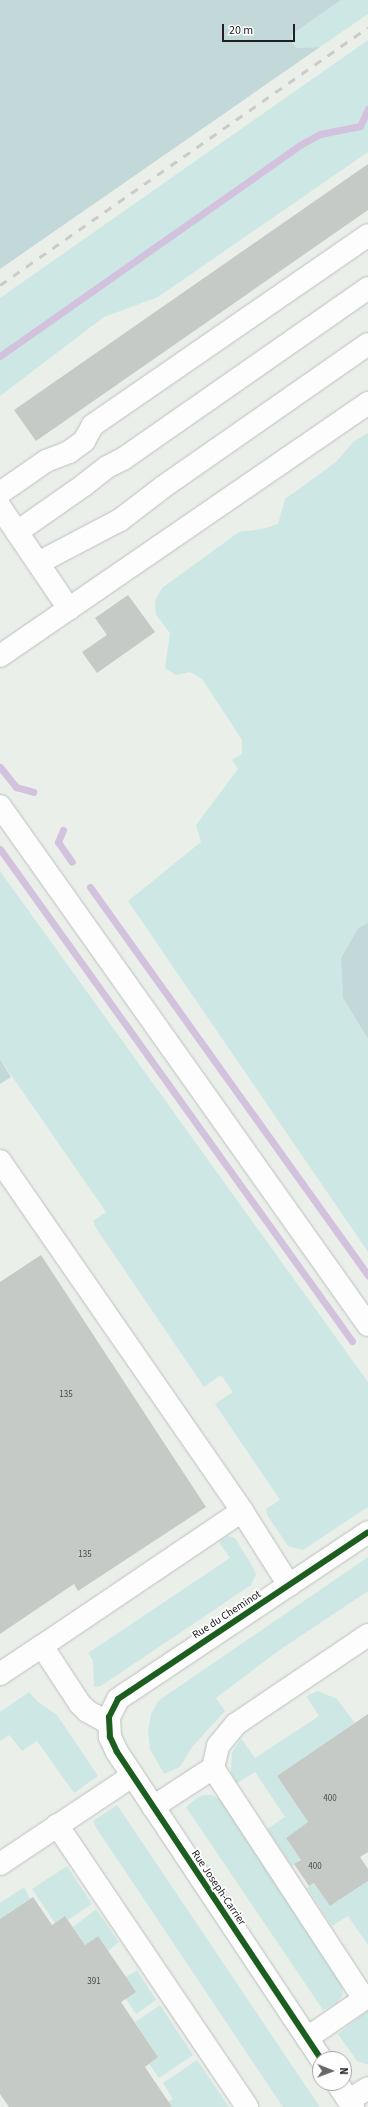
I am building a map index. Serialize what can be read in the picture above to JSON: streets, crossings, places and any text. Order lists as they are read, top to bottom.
{
  "streets": {
    "street": ["Rue du Cheminot", "Rue Joseph-Carrier"]
  },
  "crossings": [
    ["Rue du Cheminot", "Rue Joseph-Carrier"]
  ],
  "house_numbers": [
    "135",
    "135",
    "400",
    "400",
    "391"
  ],
  "scale_bar": "20 m",
  "north": "right"
}
